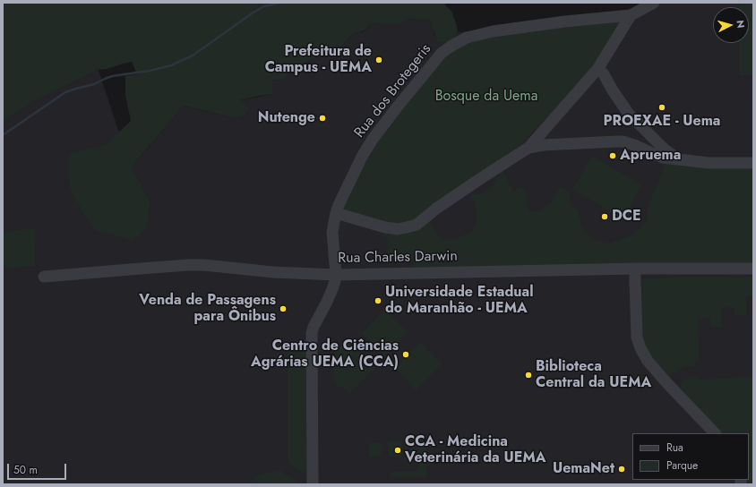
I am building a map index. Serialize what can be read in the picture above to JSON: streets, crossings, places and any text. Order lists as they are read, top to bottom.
{
  "streets": {
    "street": ["Rua dos Brotegeris", "Rua Charles Darwin"]
  },
  "crossings": [
    ["Rua dos Brotegeris", "Rua Charles Darwin"]
  ],
  "parks": ["Bosque da Uema"],
  "places": [
    "Prefeitura de Campus - UEMA",
    "PROEXAE - Uema",
    "Nutenge",
    "Apruema",
    "DCE",
    "Universidade Estadual do Maranhão - UEMA",
    "Venda de Passagens para Ônibus",
    "Centro de Ciências Agrárias UEMA (CCA)",
    "Biblioteca Central da UEMA",
    "CCA - Medicina Veterinária da UEMA",
    "UemaNet"
  ],
  "legend": ["Rua", "Parque"],
  "scale_bar": "50 m",
  "north": "right"
}
